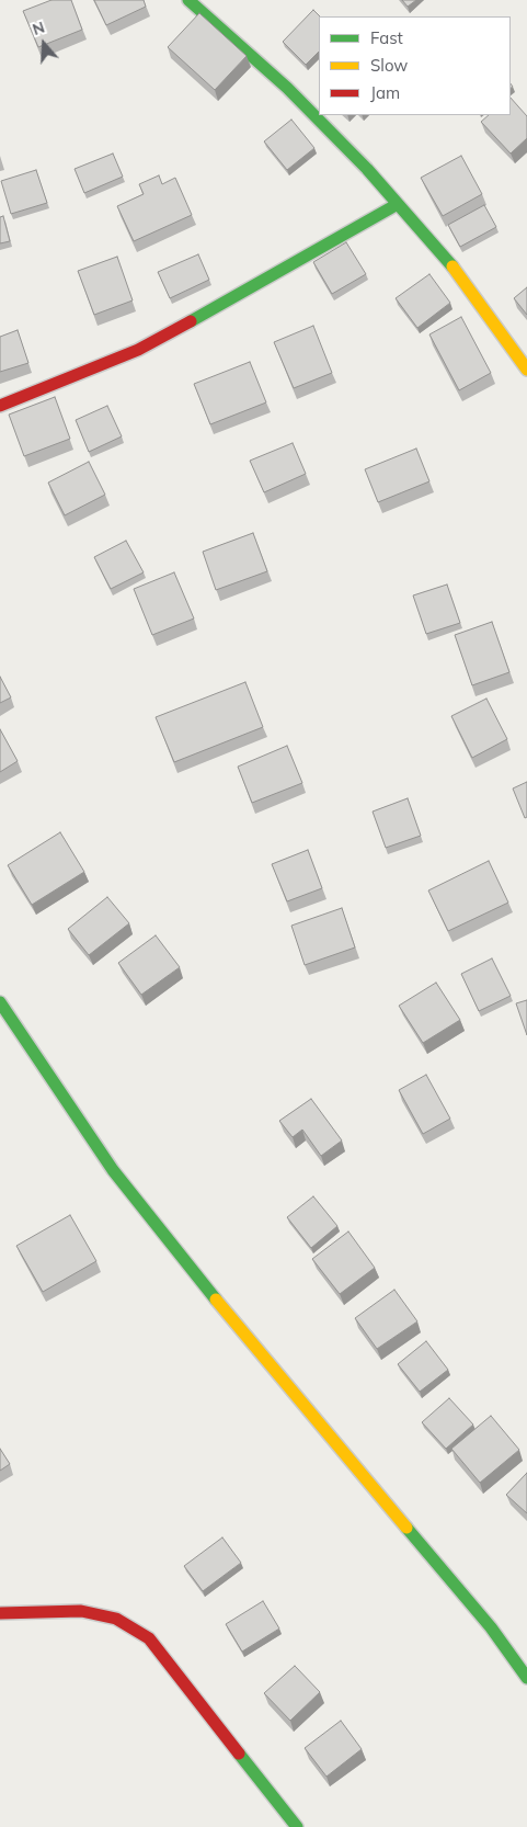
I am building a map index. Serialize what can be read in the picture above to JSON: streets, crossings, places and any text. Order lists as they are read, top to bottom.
{
  "legend": ["Fast", "Slow", "Jam"],
  "north": "top"
}
